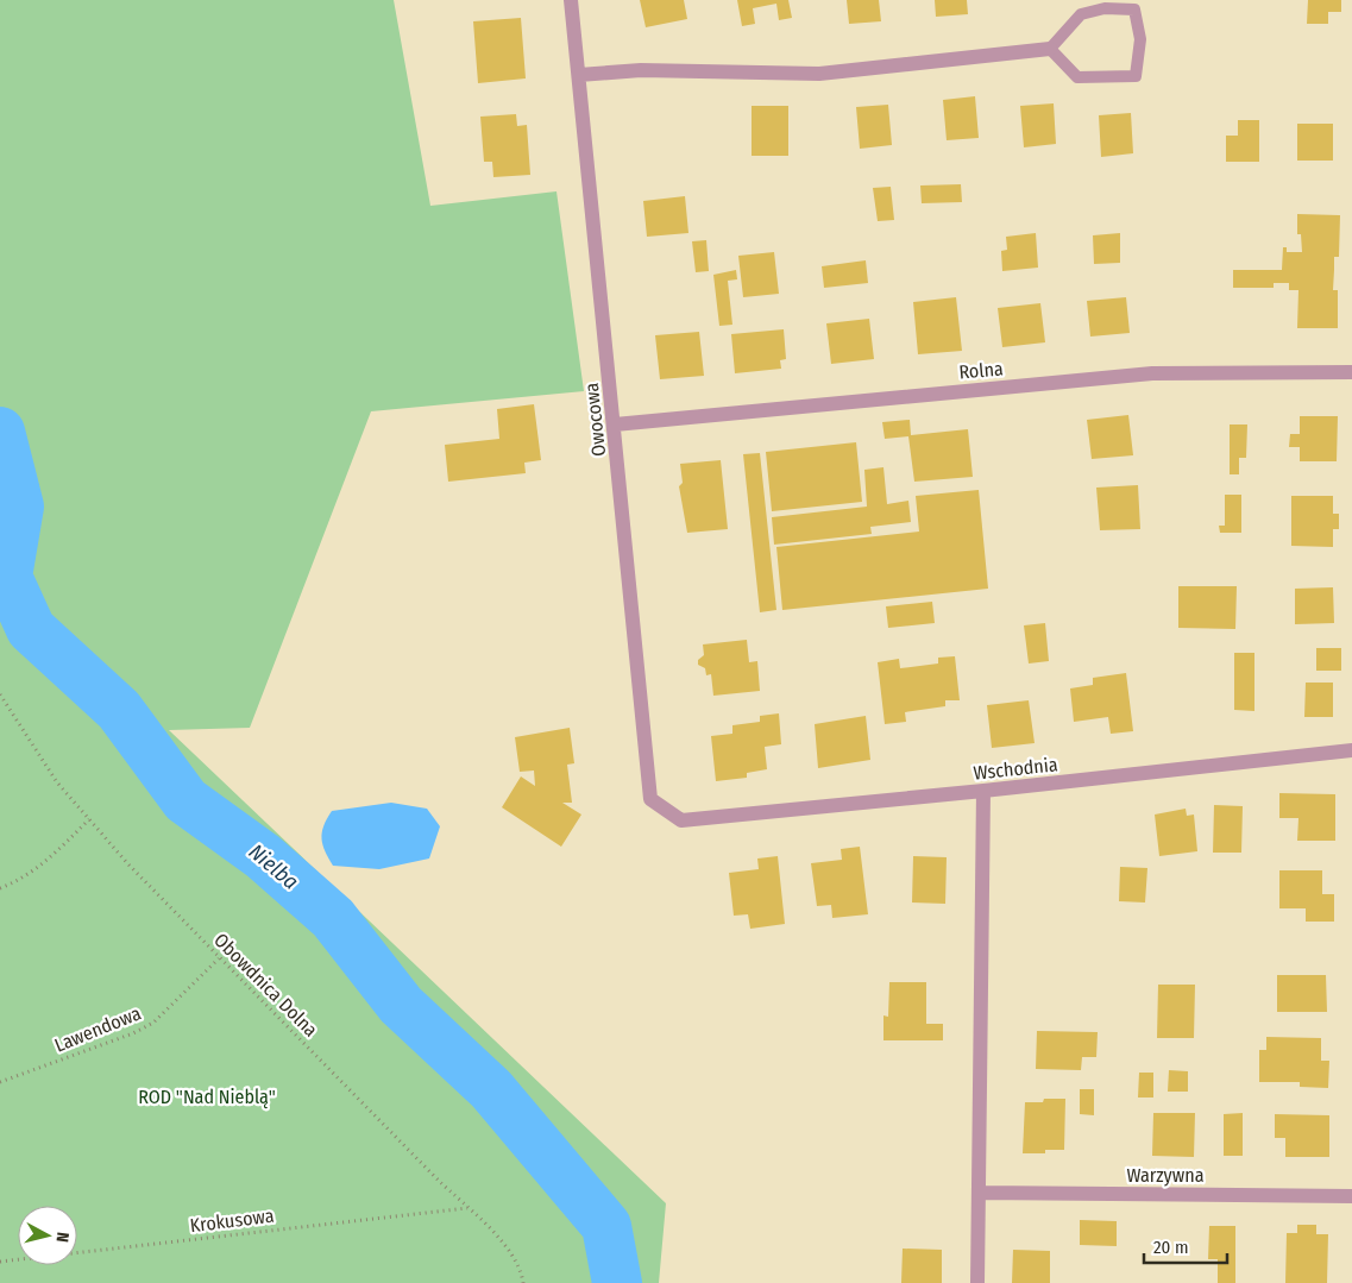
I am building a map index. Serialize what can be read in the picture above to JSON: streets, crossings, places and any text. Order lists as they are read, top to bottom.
{
  "streets": {
    "street": [
      "Rolna",
      "Owocowa",
      "Wschodnia",
      "Warzywna"
    ],
    "path": ["Obowdnica Dolna", "Lawendowa", "Krokusowa"]
  },
  "crossings": [
    ["Rolna", "Owocowa"],
    ["Owocowa", "Wschodnia"],
    ["Obowdnica Dolna", "Lawendowa"],
    ["Obowdnica Dolna", "Krokusowa"]
  ],
  "water": ["Nielba"],
  "parks": ["ROD \"Nad Nieblą\""],
  "scale_bar": "20 m",
  "north": "right"
}
